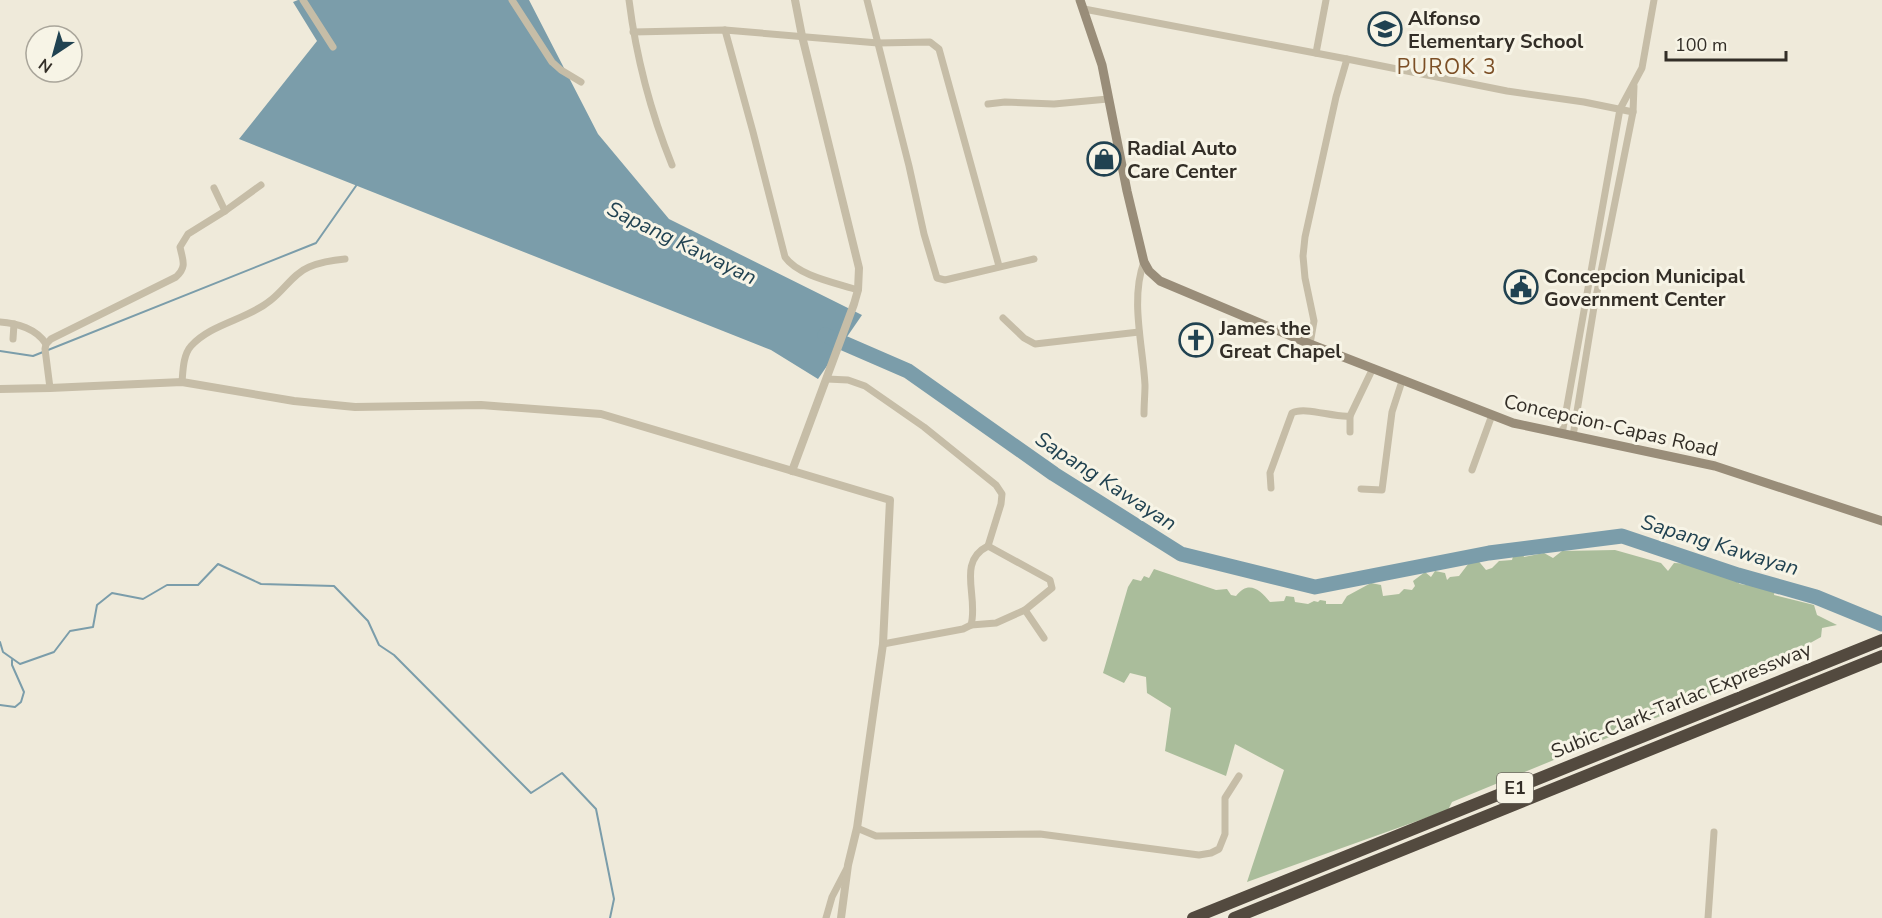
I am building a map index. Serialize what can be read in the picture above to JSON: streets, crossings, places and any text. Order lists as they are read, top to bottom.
{
  "streets": {
    "highway": ["Subic-Clark-Tarlac Expressway", "E1"],
    "main road": ["Concepcion-Capas Road"]
  },
  "districts": ["PUROK 3"],
  "water": ["Sapang Kawayan"],
  "places": {
    "school or university": ["Alfonso Elementary School"],
    "shop": ["Radial Auto Care Center"],
    "public building": ["Concepcion Municipal Government Center"],
    "church": ["James the Great Chapel"]
  },
  "scale_bar": "100 m",
  "north": "bottom left"
}
